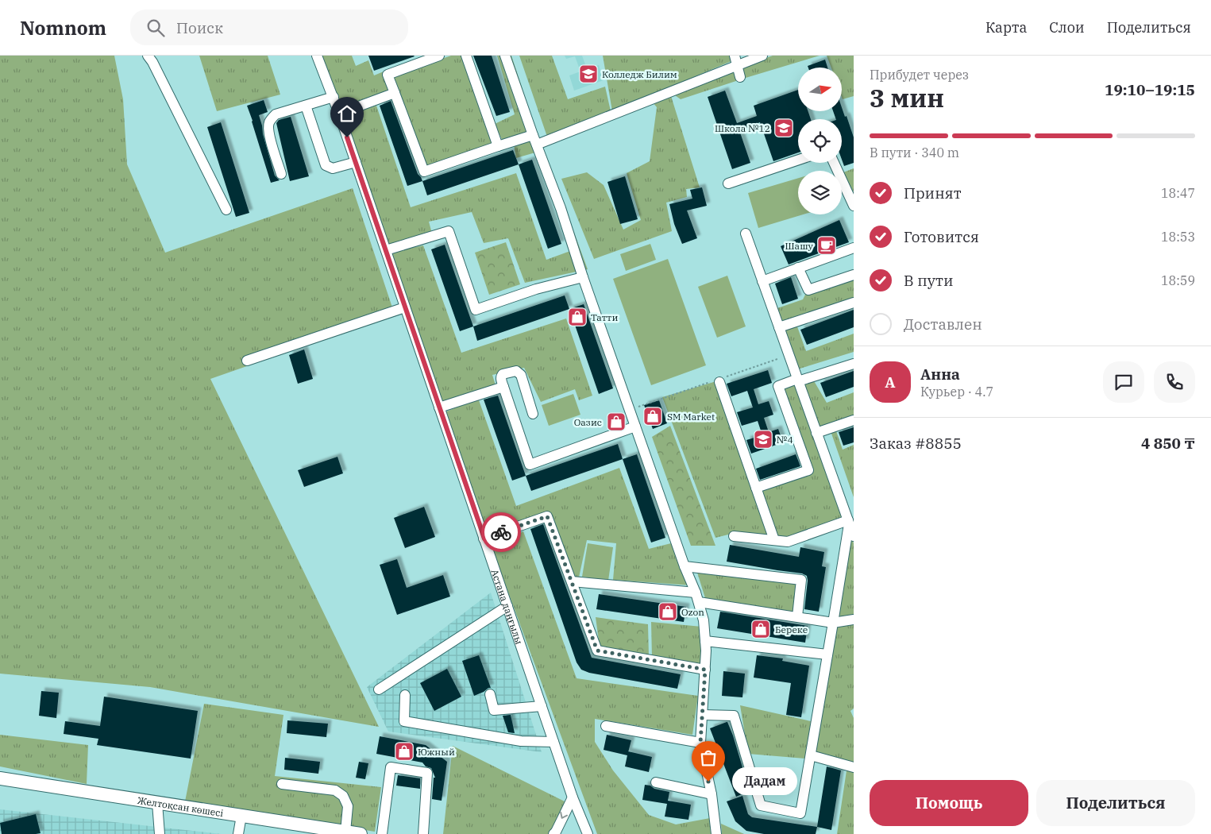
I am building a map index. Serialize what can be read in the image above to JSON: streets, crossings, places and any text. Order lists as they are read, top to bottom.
{
  "streets": {
    "main road": ["Желтоқсан көшесі"],
    "street": ["Астана даңғылы"]
  },
  "places": {
    "school or university": ["Колледж Билим", "Школа №12", "№4"],
    "cafe": ["Шашу"],
    "shop": [
      "Татти",
      "SM Market",
      "Оазис",
      "Ozon",
      "Береке",
      "Южный"
    ],
    "other": ["Дадам"]
  },
  "north": "right",
  "page": {
    "header": "Nomnom",
    "search": "Поиск",
    "nav": ["Карта", "Слои", "Поделиться"],
    "heading": ["3 мин", "Прибудет через", "19:10–19:15"],
    "panel": [
      "Анна",
      "Курьер · 4.7",
      "Заказ #8855",
      "4 850 ₸"
    ],
    "bar": "В пути · 340 m",
    "list": [
      ["Принят", "18:47"],
      ["Готовится", "18:53"],
      ["В пути", "18:59"],
      "Доставлен"
    ],
    "round": "А",
    "bubble": "Дадам",
    "buttons": ["Помощь", "Поделиться"]
  }
}
